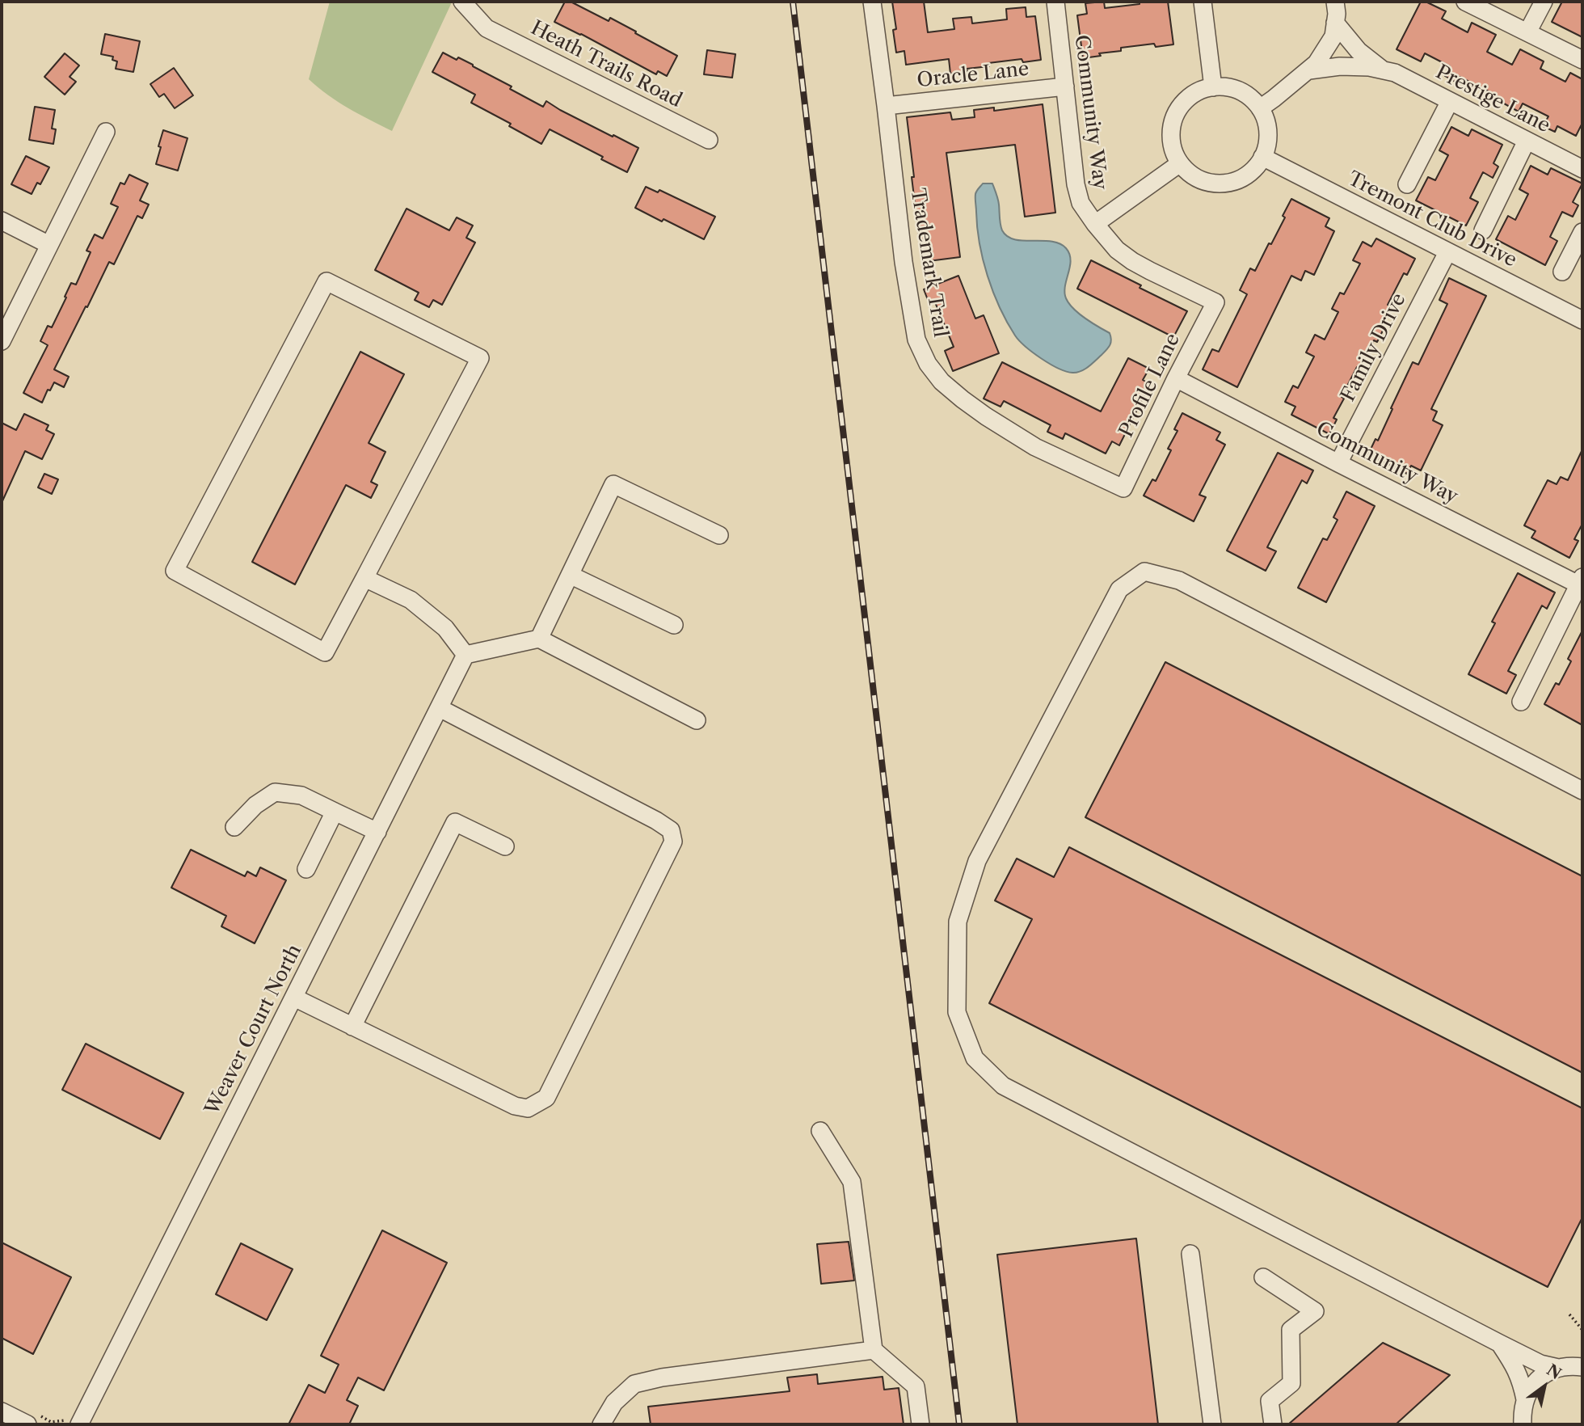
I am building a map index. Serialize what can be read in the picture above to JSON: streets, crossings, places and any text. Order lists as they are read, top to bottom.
{
  "streets": {
    "street": [
      "Heath Trails Road",
      "Oracle Lane",
      "Prestige Lane",
      "Community Way",
      "Tremont Club Drive",
      "Trademark Trail",
      "Family Drive",
      "Profile Lane",
      "Weaver Court North"
    ]
  },
  "crossings": [
    ["Oracle Lane", "Community Way"],
    ["Oracle Lane", "Trademark Trail"],
    ["Community Way", "Tremont Club Drive"],
    ["Community Way", "Family Drive"],
    ["Community Way", "Profile Lane"],
    ["Tremont Club Drive", "Family Drive"],
    ["Trademark Trail", "Profile Lane"]
  ],
  "north": "top right"
}
